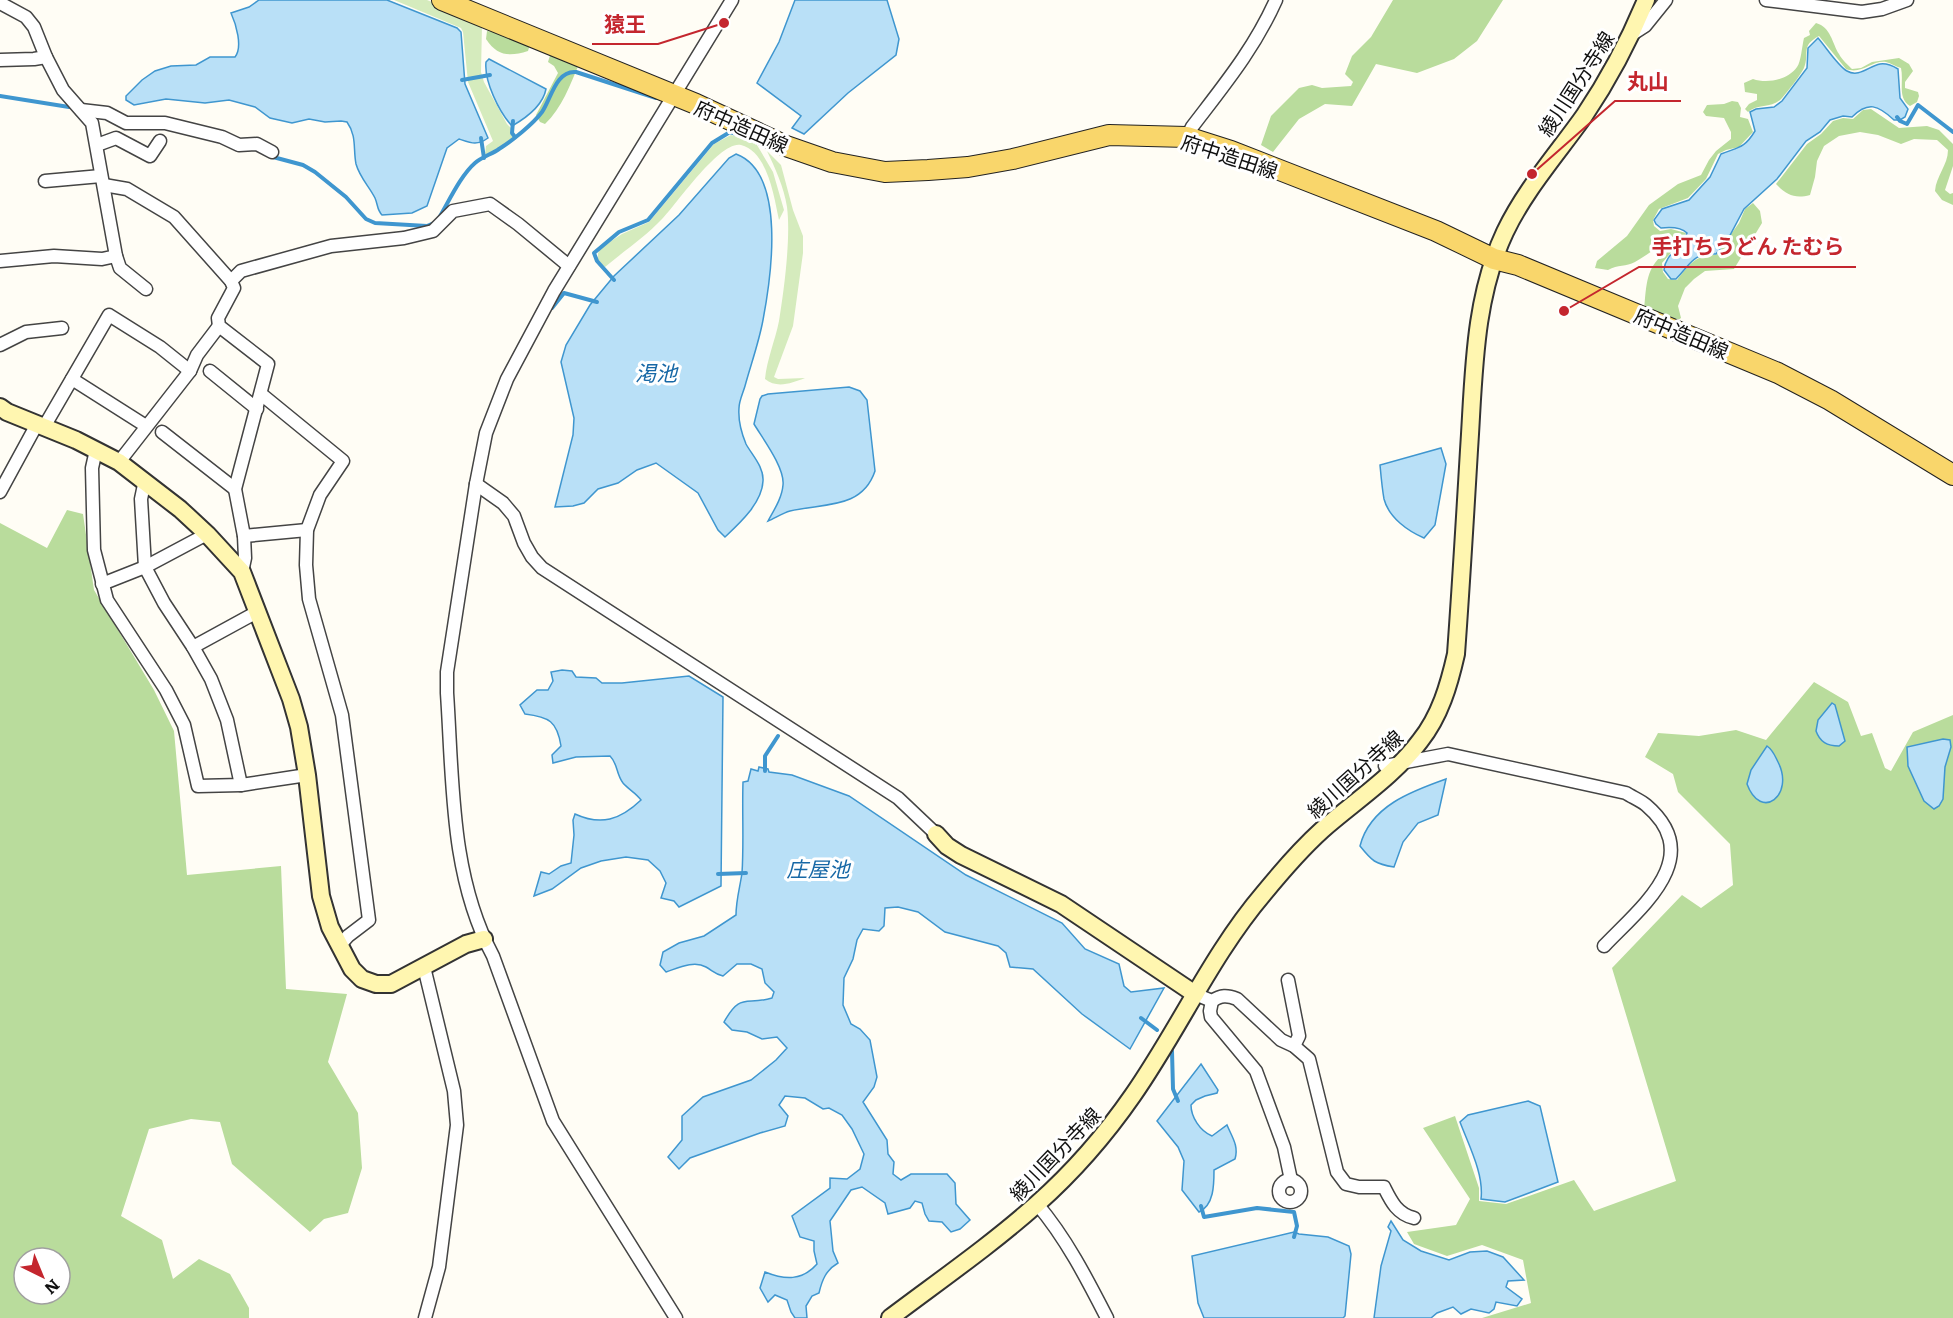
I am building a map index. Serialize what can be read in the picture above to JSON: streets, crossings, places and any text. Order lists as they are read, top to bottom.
{
  "streets": {
    "main road": ["綾川国分寺線", "府中造田線"]
  },
  "crossings": [
    ["綾川国分寺線", "府中造田線"]
  ],
  "water": ["渇池", "庄屋池"],
  "places": ["猿王", "丸山", "手打ちうどん たむら"],
  "north": "bottom right"
}
